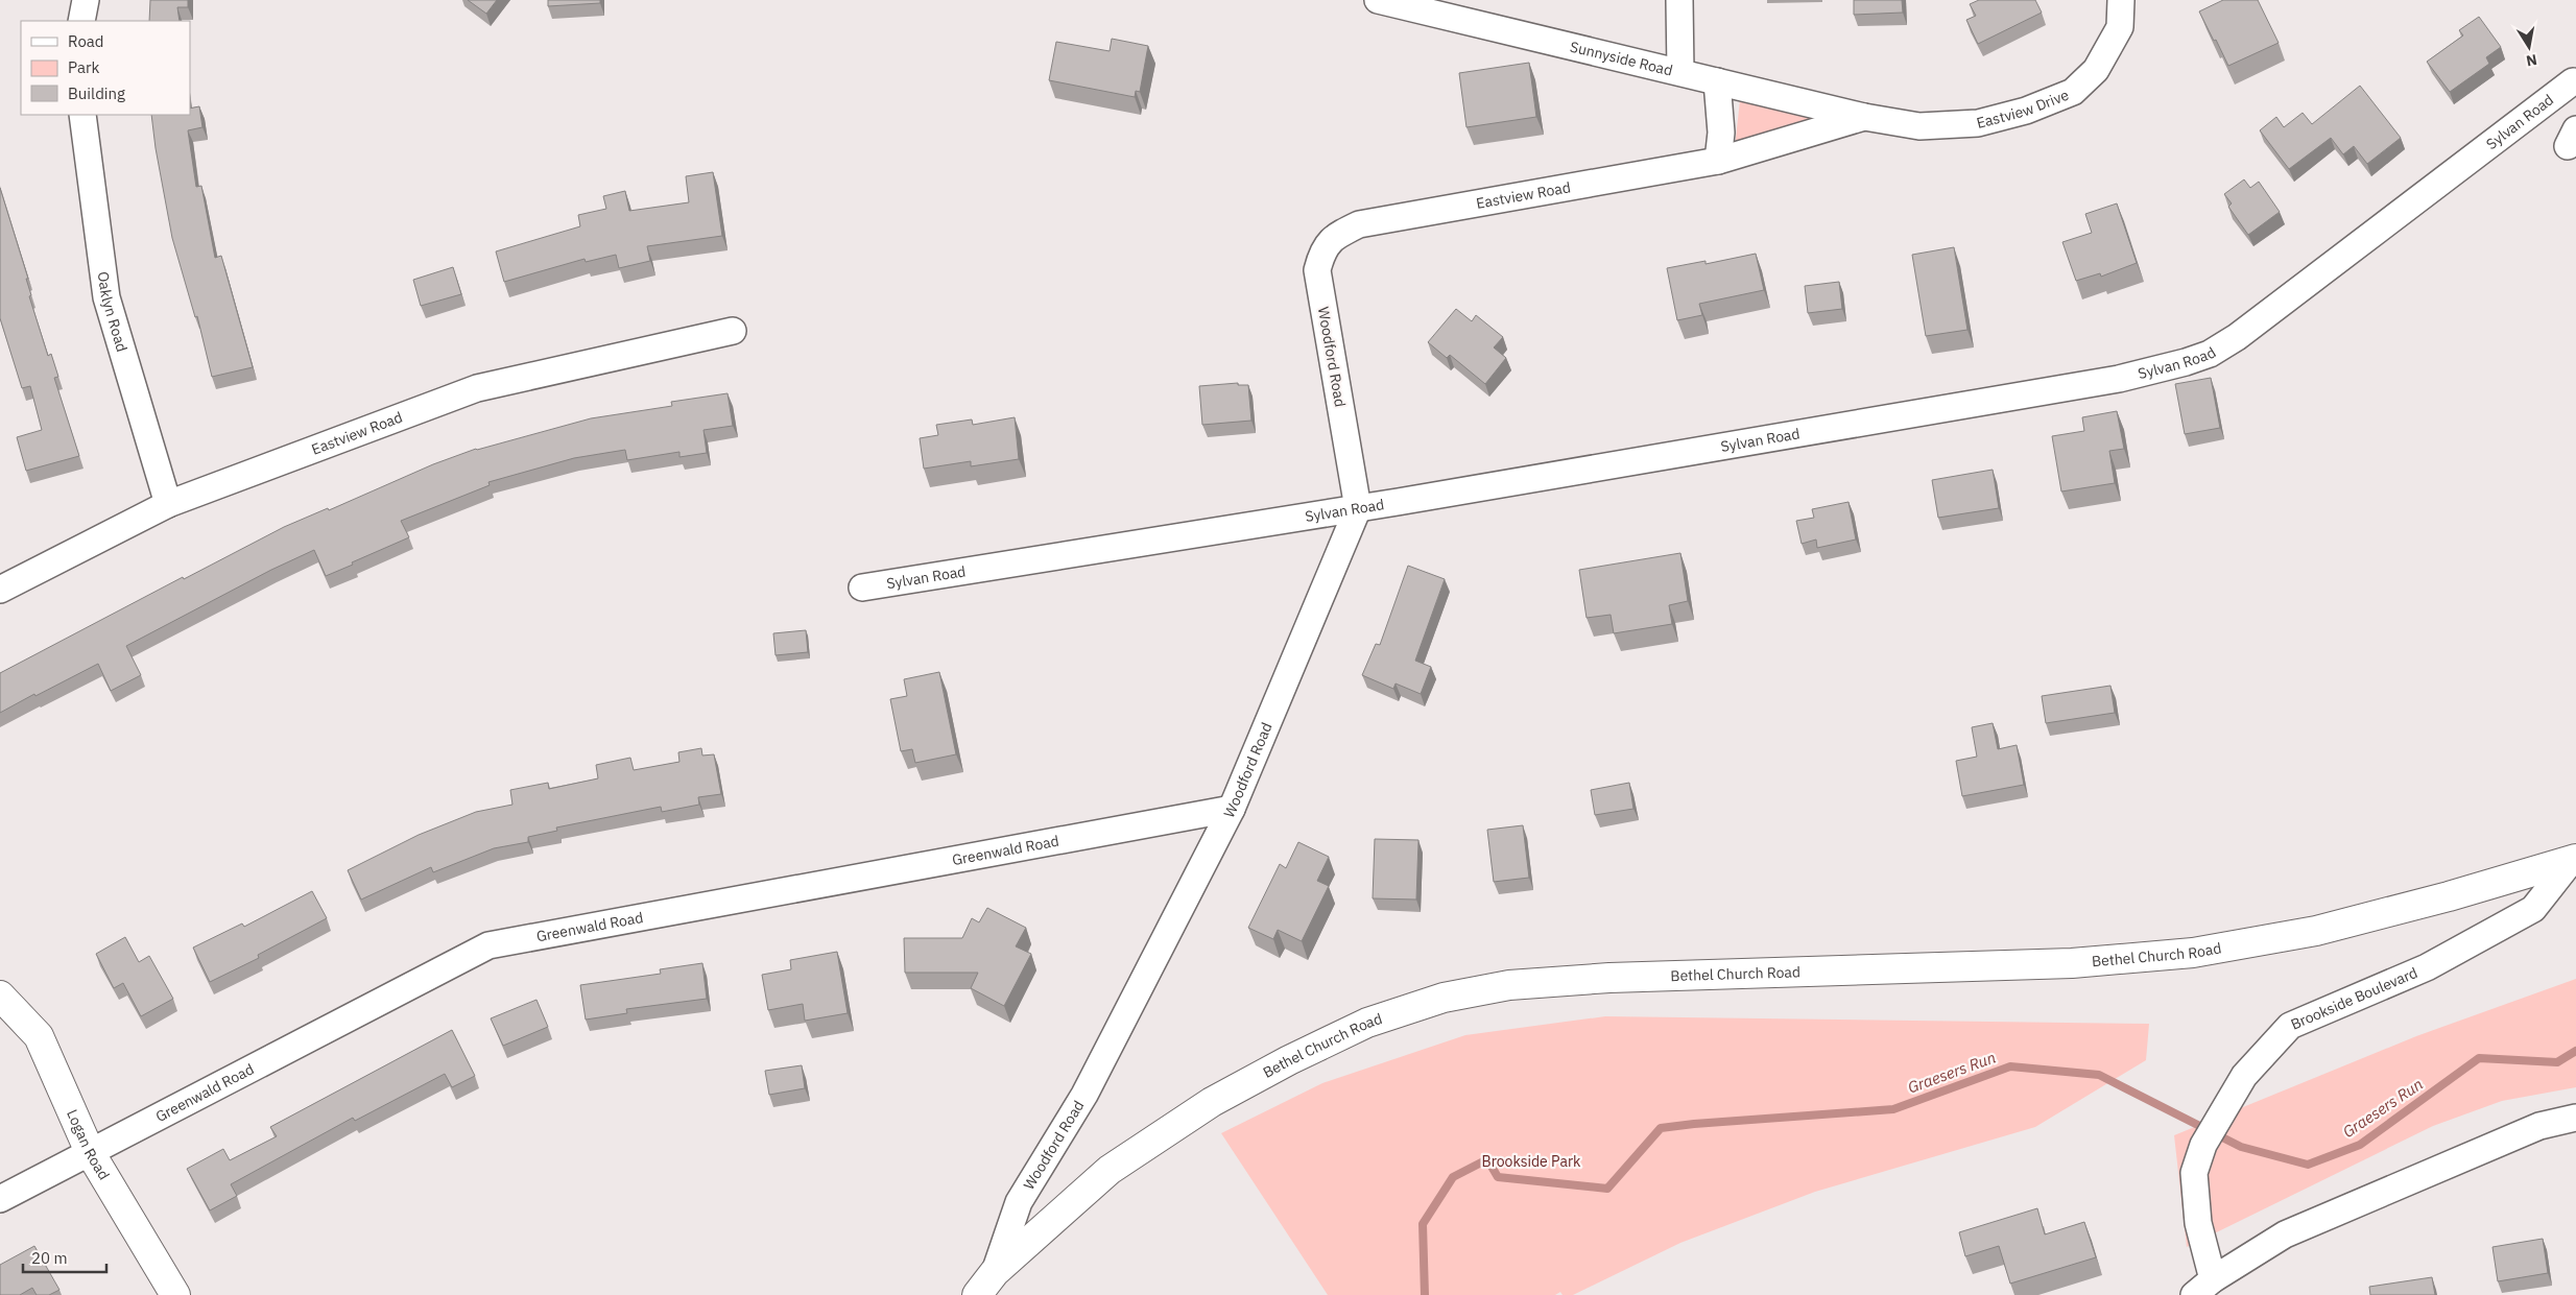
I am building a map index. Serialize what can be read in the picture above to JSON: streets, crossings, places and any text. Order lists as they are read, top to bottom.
{
  "streets": {
    "street": [
      "Sunnyside Road",
      "Eastview Drive",
      "Sylvan Road",
      "Eastview Road",
      "Oaklyn Road",
      "Woodford Road",
      "Greenwald Road",
      "Bethel Church Road",
      "Brookside Boulevard",
      "Logan Road"
    ]
  },
  "crossings": [
    ["Sunnyside Road", "Eastview Drive"],
    ["Sunnyside Road", "Eastview Road"],
    ["Eastview Drive", "Eastview Road"],
    ["Sylvan Road", "Woodford Road"],
    ["Eastview Road", "Oaklyn Road"],
    ["Eastview Road", "Woodford Road"],
    ["Woodford Road", "Greenwald Road"],
    ["Woodford Road", "Bethel Church Road"],
    ["Greenwald Road", "Logan Road"],
    ["Bethel Church Road", "Brookside Boulevard"]
  ],
  "water": ["Graesers Run"],
  "parks": ["Brookside Park"],
  "legend": ["Road", "Park", "Building"],
  "scale_bar": "20 m",
  "north": "bottom"
}
